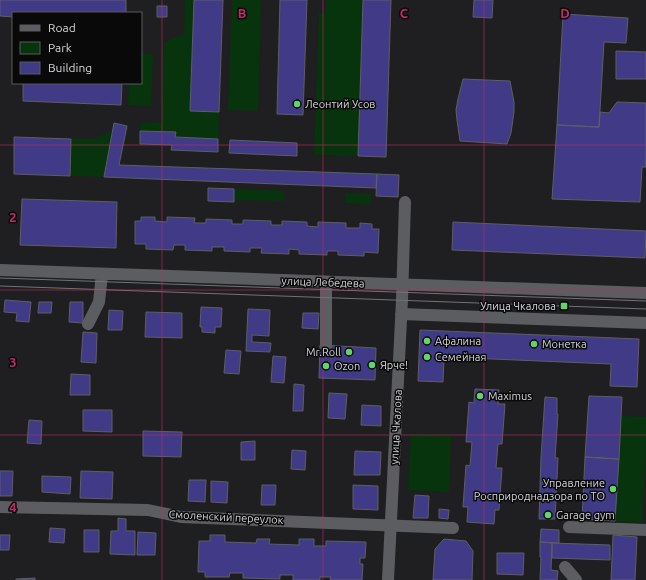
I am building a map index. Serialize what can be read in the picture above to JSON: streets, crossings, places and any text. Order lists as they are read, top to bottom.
{
  "streets": {
    "street": ["улица Лебедева", "улица Чкалова", "Смоленский переулок"]
  },
  "crossings": [
    ["улица Лебедева", "улица Чкалова"],
    ["улица Чкалова", "Смоленский переулок"]
  ],
  "places": {
    "other": [
      "Леонтий Усов",
      "Афалина",
      "Монетка",
      "Mr.Roll",
      "Семейная",
      "Ярче!",
      "Ozon",
      "Maximus",
      "Управление Росприроднадзора по ТО",
      "Garage gym"
    ],
    "transit": ["Улица Чкалова"]
  },
  "legend": ["Road", "Park", "Building"],
  "grid": {
    "columns": ["B", "C", "D"],
    "rows": ["2", "3", "4"]
  }
}
